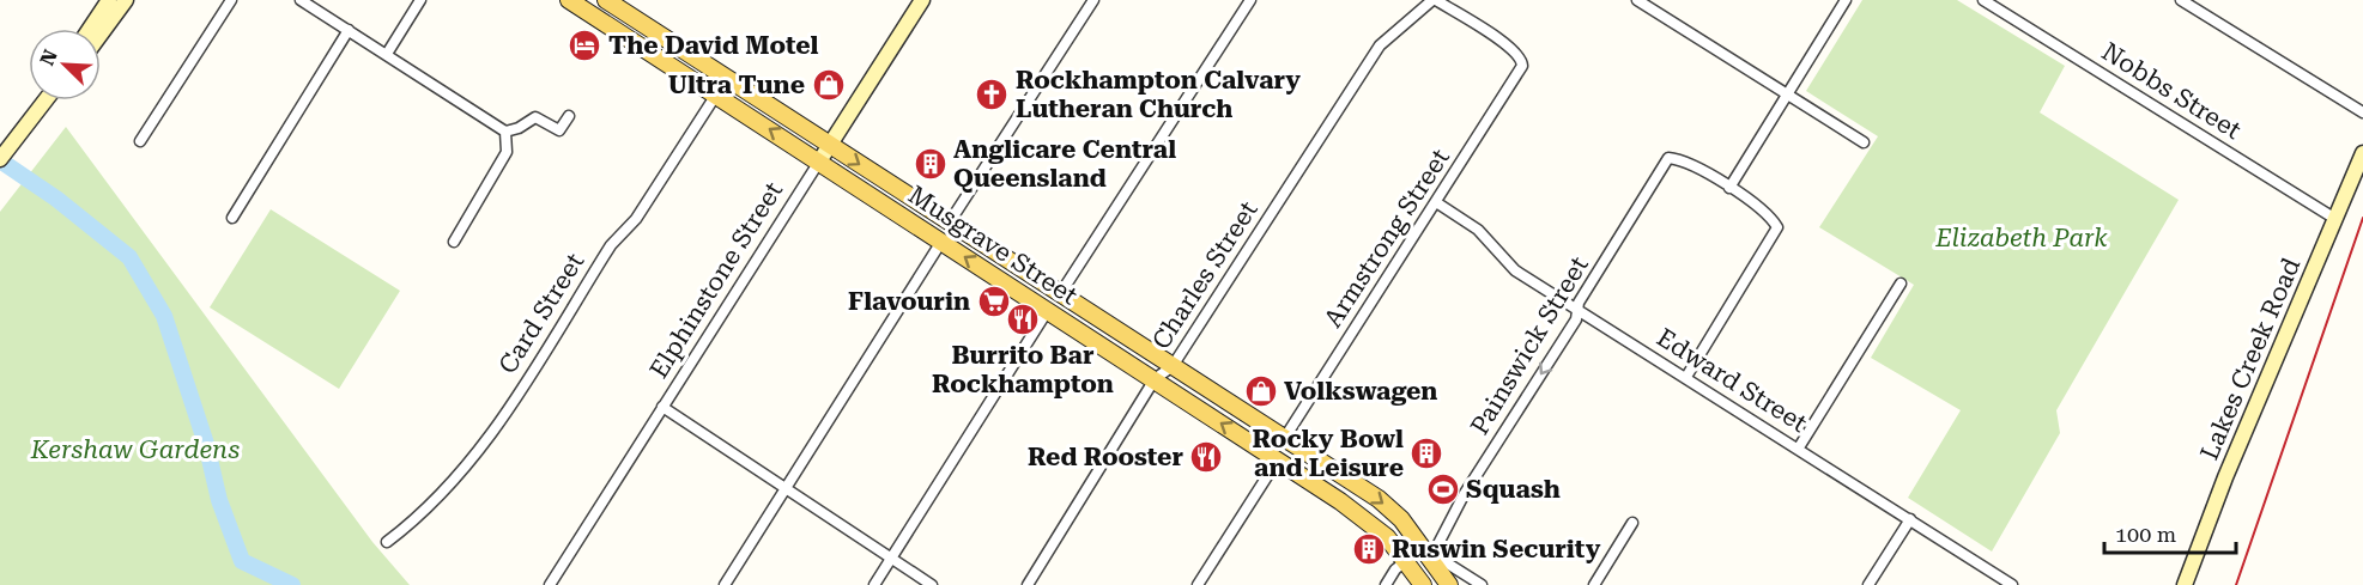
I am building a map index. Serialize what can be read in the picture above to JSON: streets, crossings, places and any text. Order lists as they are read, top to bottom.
{
  "streets": {
    "main road": ["Musgrave Street", "Elphinstone Street", "Lakes Creek Road"],
    "street": [
      "Nobbs Street",
      "Armstrong Street",
      "Charles Street",
      "Card Street",
      "Painswick Street",
      "Edward Street"
    ]
  },
  "crossings": [
    ["Nobbs Street", "Lakes Creek Road"],
    ["Armstrong Street", "Musgrave Street"],
    ["Armstrong Street", "Charles Street"],
    ["Armstrong Street", "Edward Street"],
    ["Musgrave Street", "Charles Street"],
    ["Musgrave Street", "Elphinstone Street"],
    ["Musgrave Street", "Card Street"],
    ["Musgrave Street", "Painswick Street"],
    ["Painswick Street", "Edward Street"]
  ],
  "one_way": ["Painswick Street"],
  "parks": ["Elizabeth Park", "Kershaw Gardens"],
  "places": {
    "hotel": ["The David Motel"],
    "shop": ["Ultra Tune", "Volkswagen"],
    "church": ["Rockhampton Calvary Lutheran Church"],
    "building": ["Anglicare Central Queensland", "Rocky Bowl and Leisure", "Ruswin Security"],
    "supermarket": ["Flavourin"],
    "restaurant": ["Burrito Bar Rockhampton", "Red Rooster"],
    "sports": ["Squash"]
  },
  "scale_bar": "100 m",
  "north": "top left"
}
